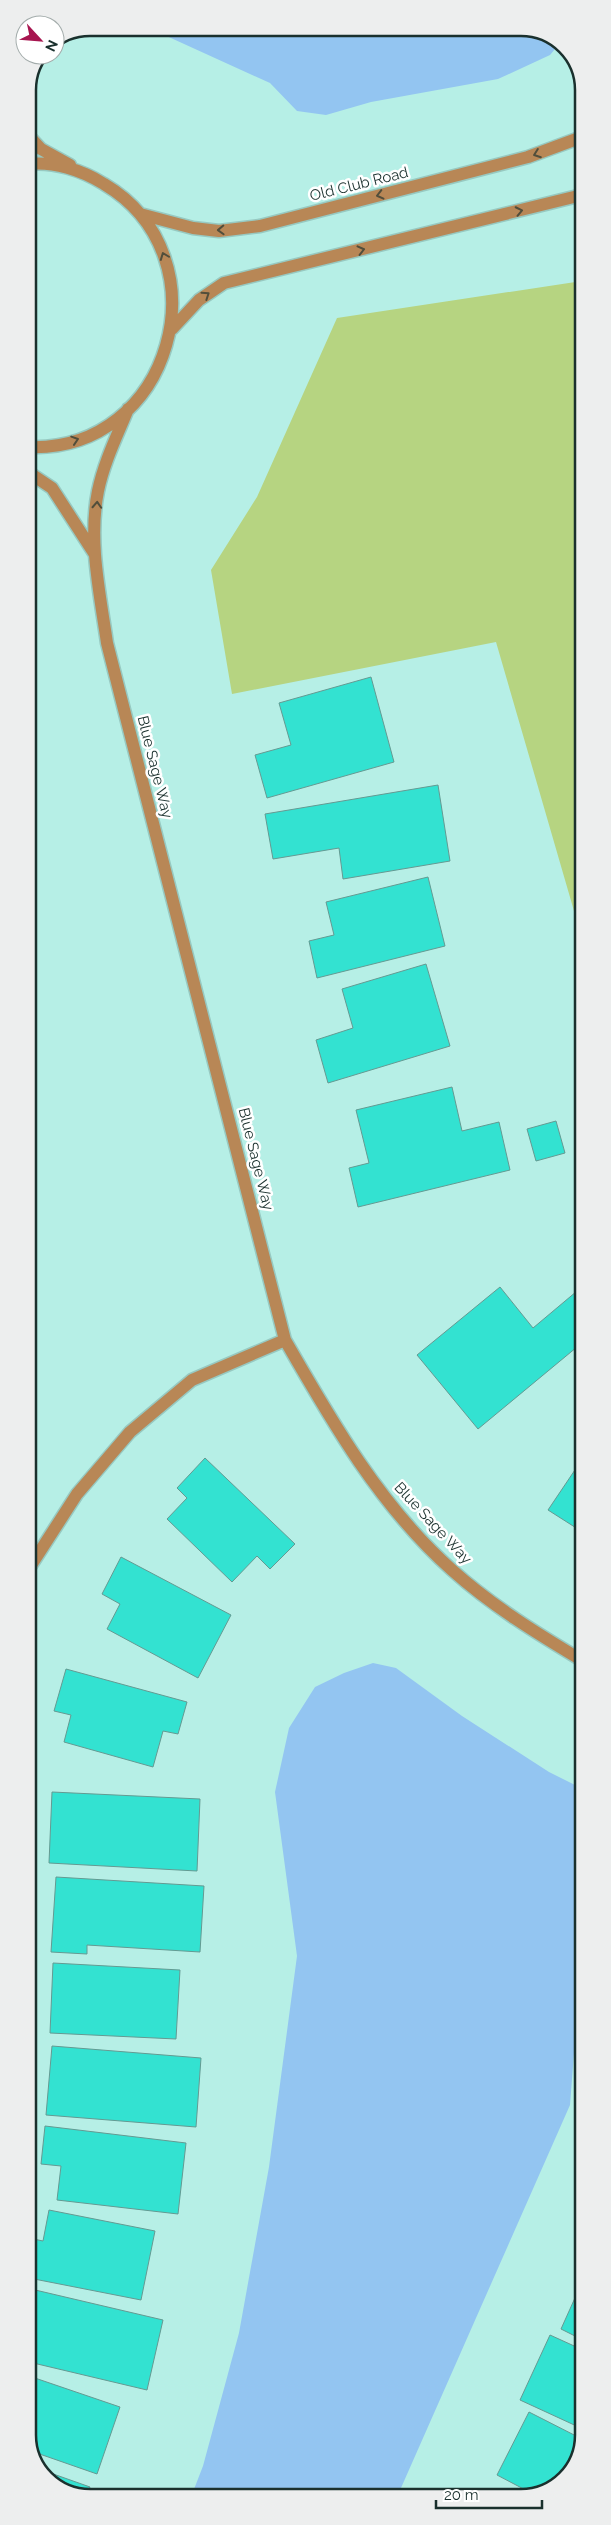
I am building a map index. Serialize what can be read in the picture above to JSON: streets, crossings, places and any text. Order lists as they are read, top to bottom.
{
  "streets": {
    "street": ["Old Club Road", "Blue Sage Way"]
  },
  "scale_bar": "20 m",
  "north": "bottom right"
}
